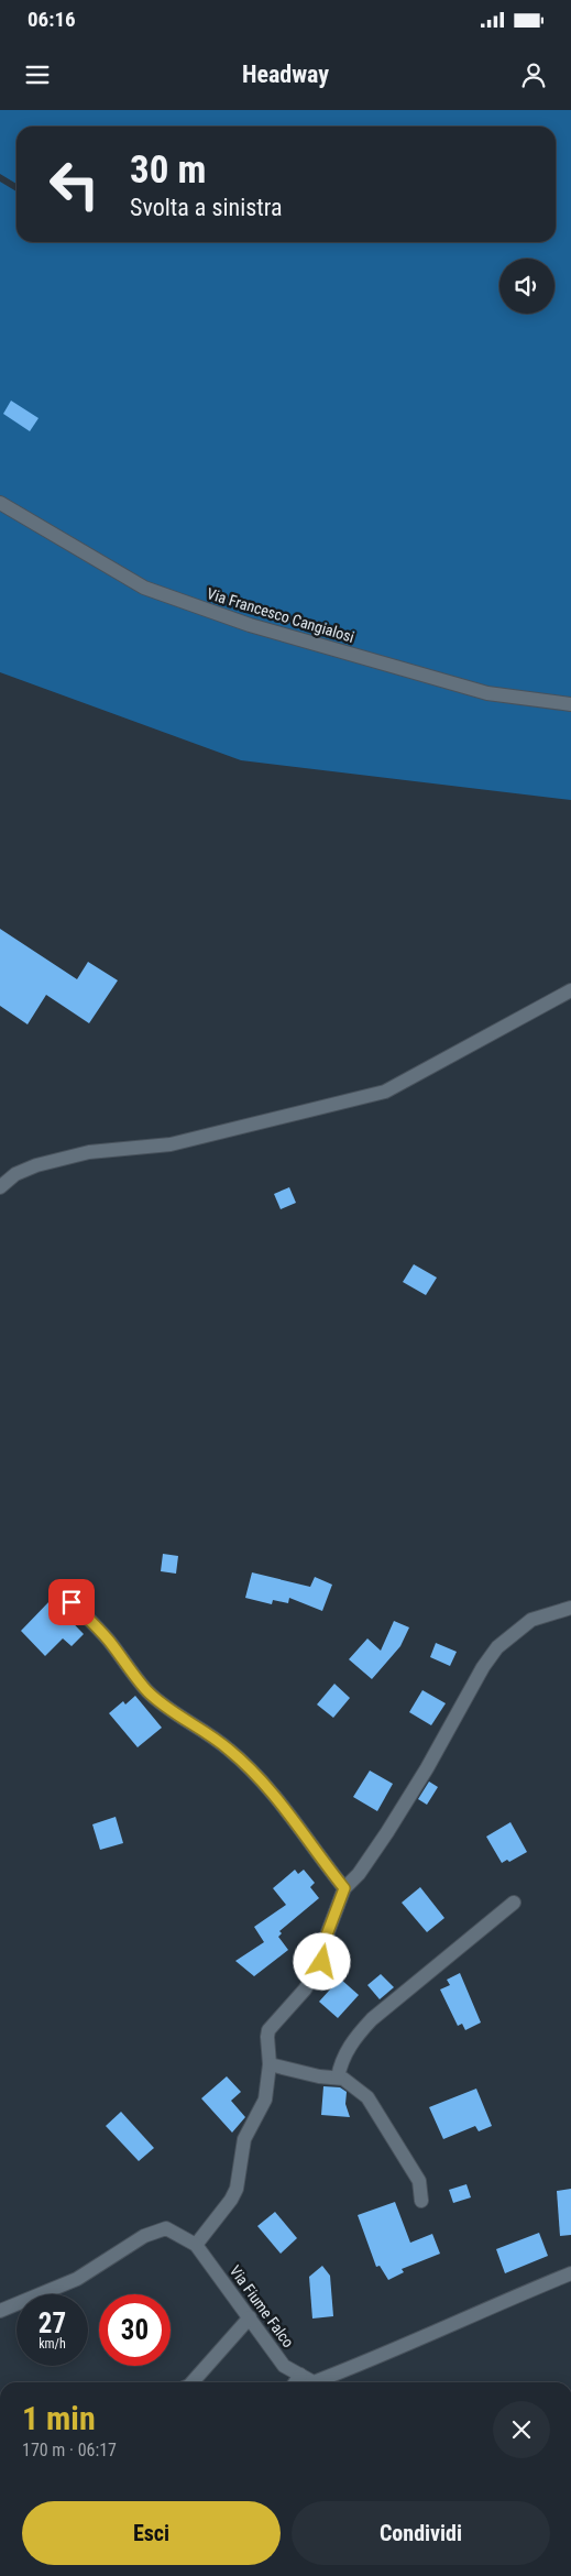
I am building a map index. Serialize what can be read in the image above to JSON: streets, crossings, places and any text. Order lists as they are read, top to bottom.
{
  "streets": {
    "street": ["Via Francesco Cangialosi", "Via Fiume Falco"]
  },
  "page": {
    "status": "06:16",
    "header": "Headway",
    "turn": ["30 m", "Svolta a sinistra"],
    "speed": "27 km/h",
    "limit": "30",
    "heading": ["1 min", "170 m · 06:17"],
    "buttons": ["Esci", "Condividi"]
  }
}
